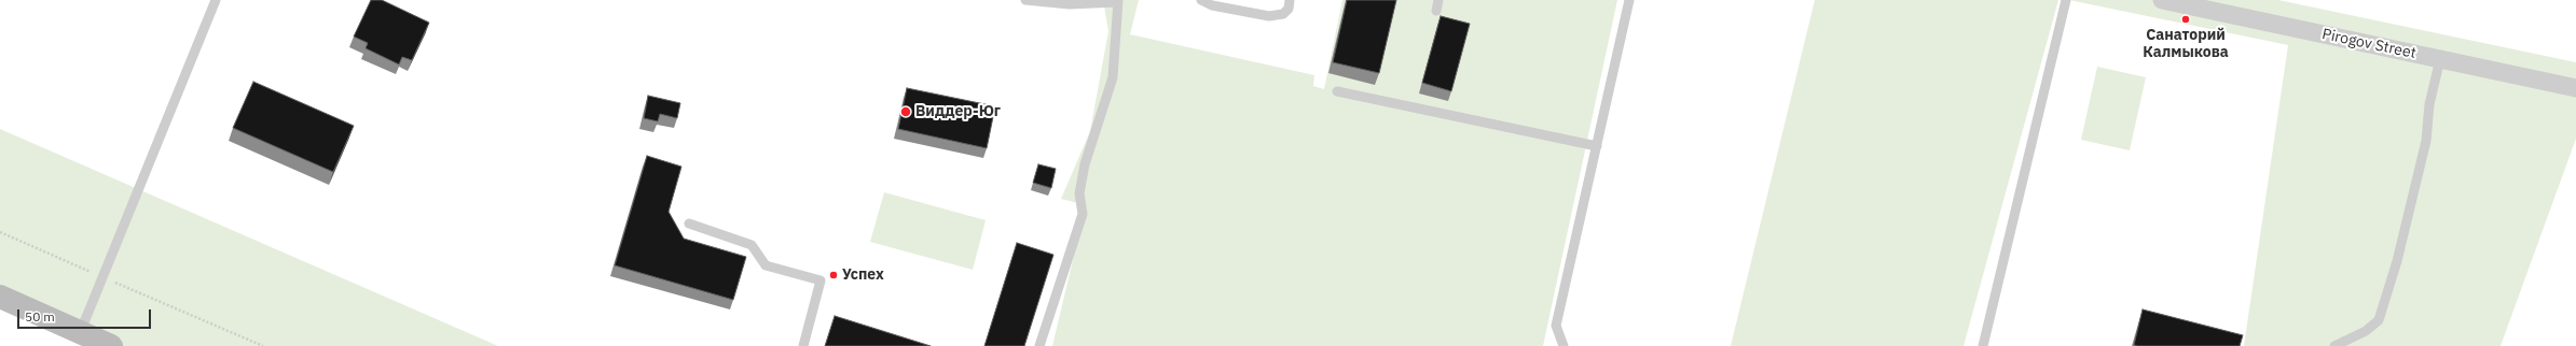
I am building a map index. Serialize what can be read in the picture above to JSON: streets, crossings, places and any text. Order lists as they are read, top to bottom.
{
  "streets": {
    "street": ["Pirogov Street"]
  },
  "places": ["Санаторий Калмыкова", "Виддер-Юг", "Успех"],
  "scale_bar": "50 m"
}
